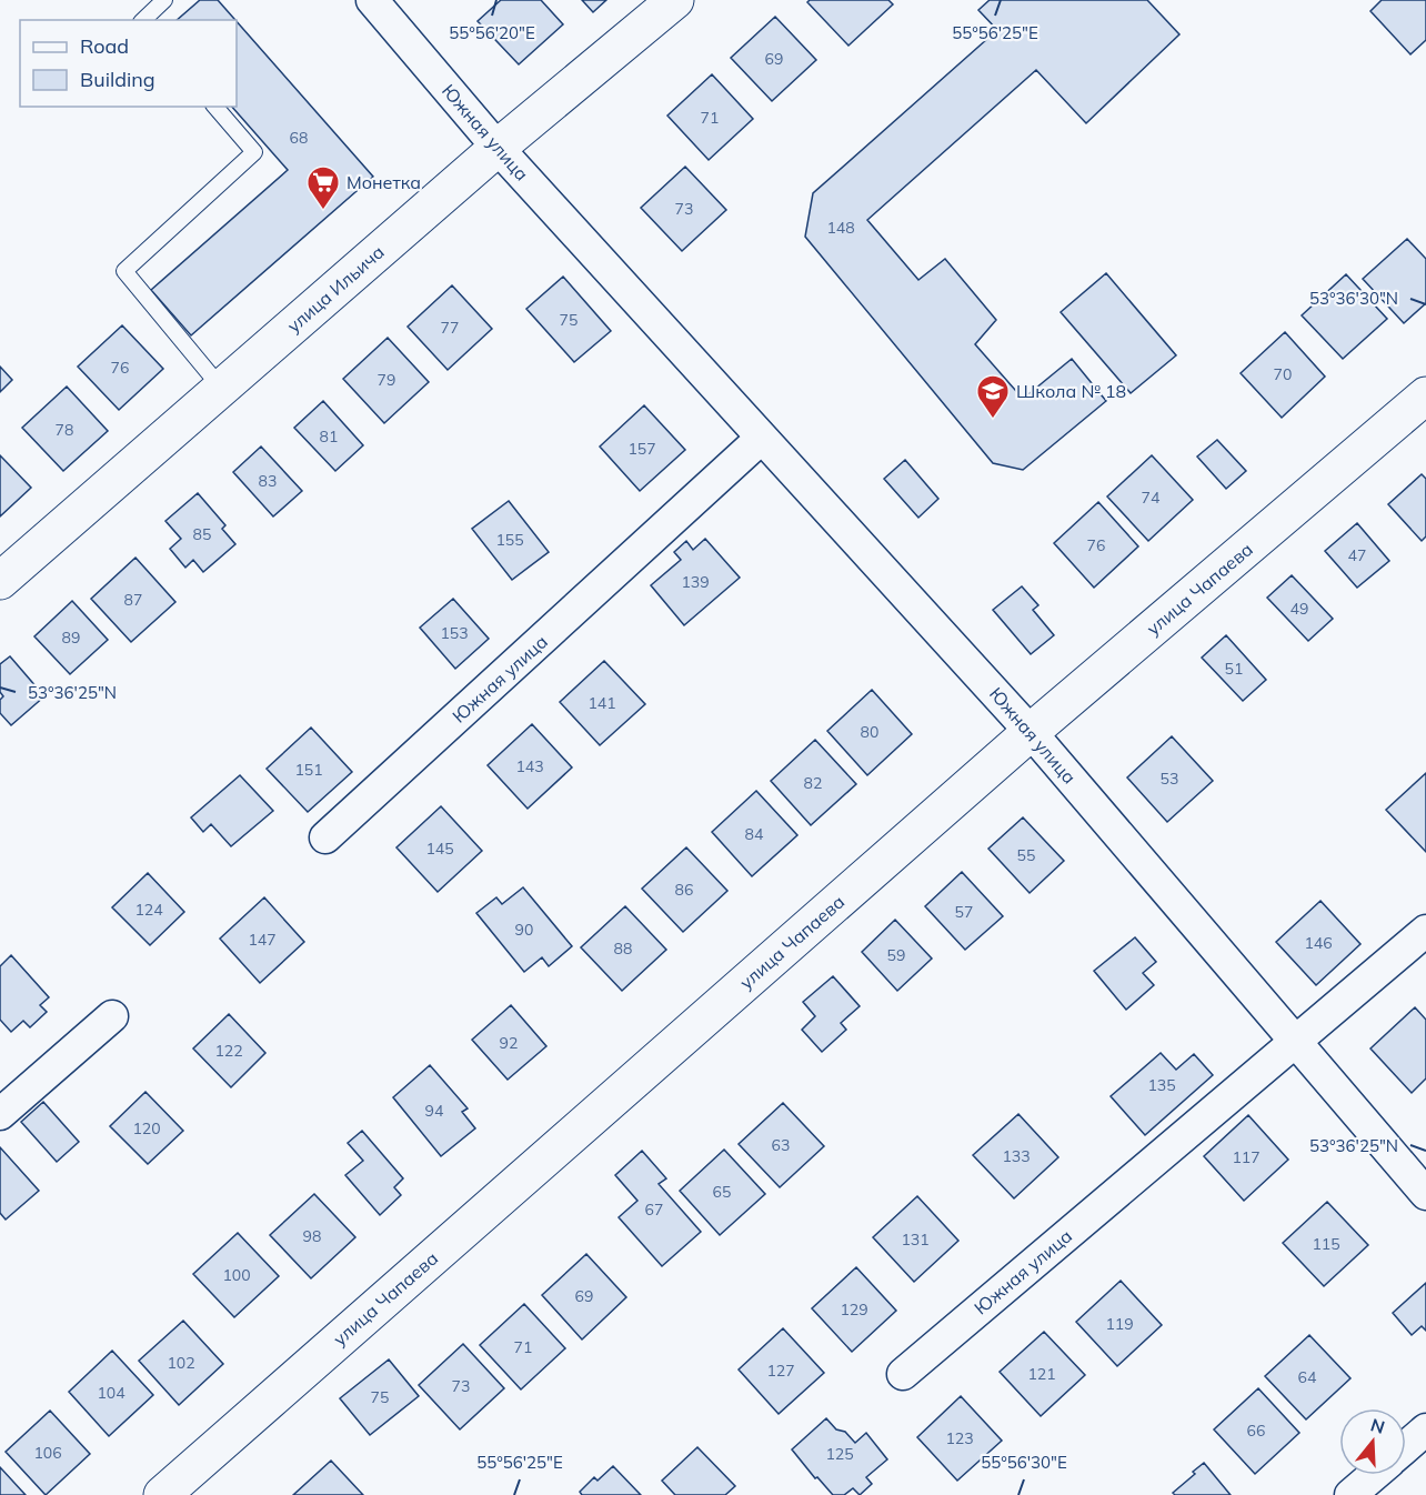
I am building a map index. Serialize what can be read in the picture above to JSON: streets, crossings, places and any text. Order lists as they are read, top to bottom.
{
  "streets": {
    "street": ["Южная улица", "улица Ильича", "улица Чапаева"]
  },
  "crossings": [
    ["Южная улица", "улица Ильича"],
    ["Южная улица", "улица Чапаева"]
  ],
  "places": {
    "supermarket": ["Монетка"],
    "school or university": ["Школа № 18"]
  },
  "house_numbers": [
    "69",
    "71",
    "68",
    "73",
    "148",
    "75",
    "77",
    "76",
    "70",
    "79",
    "78",
    "81",
    "157",
    "83",
    "74",
    "85",
    "155",
    "76",
    "47",
    "139",
    "87",
    "49",
    "153",
    "89",
    "51",
    "141",
    "80",
    "143",
    "151",
    "53",
    "82",
    "84",
    "145",
    "55",
    "86",
    "124",
    "57",
    "90",
    "147",
    "146",
    "88",
    "59",
    "92",
    "122",
    "135",
    "94",
    "120",
    "63",
    "133",
    "117",
    "65",
    "67",
    "98",
    "131",
    "115",
    "100",
    "69",
    "129",
    "119",
    "71",
    "102",
    "127",
    "121",
    "64",
    "73",
    "104",
    "75",
    "66",
    "123",
    "106",
    "125"
  ],
  "legend": ["Road", "Building"],
  "north": "top",
  "coordinates": [
    "55°56'20\"E",
    "55°56'25\"E",
    "53°36'30\"N",
    "53°36'25\"N",
    "55°56'30\"E"
  ]
}
